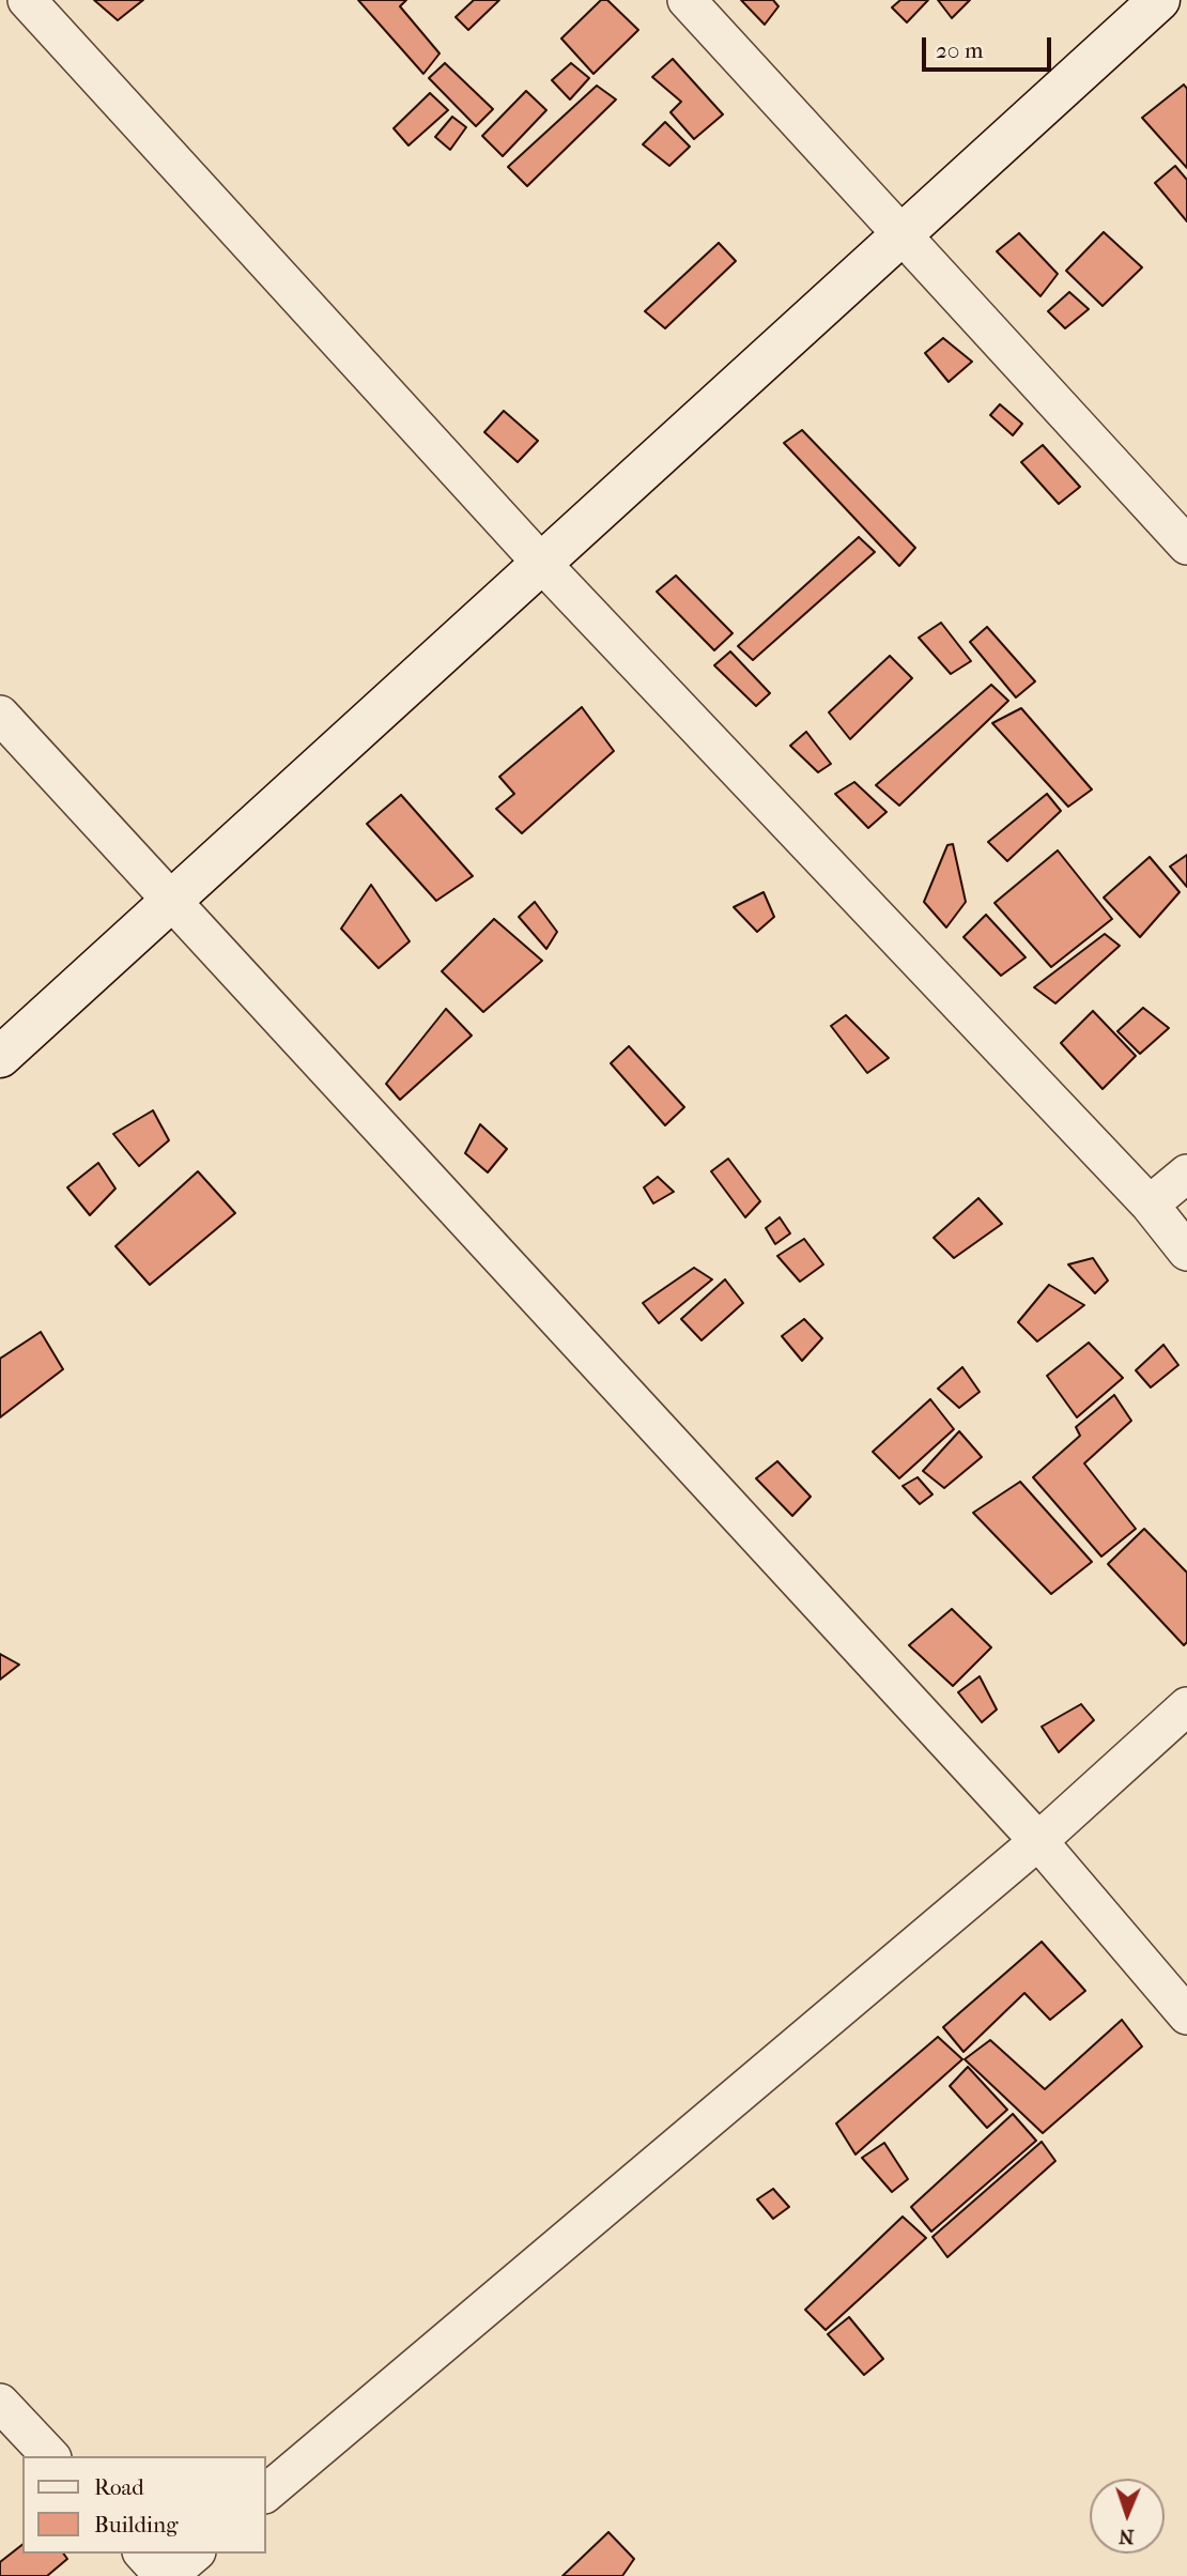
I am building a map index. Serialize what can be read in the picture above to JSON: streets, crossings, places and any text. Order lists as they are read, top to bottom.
{
  "legend": ["Road", "Building"],
  "scale_bar": "20 m",
  "north": "bottom"
}
